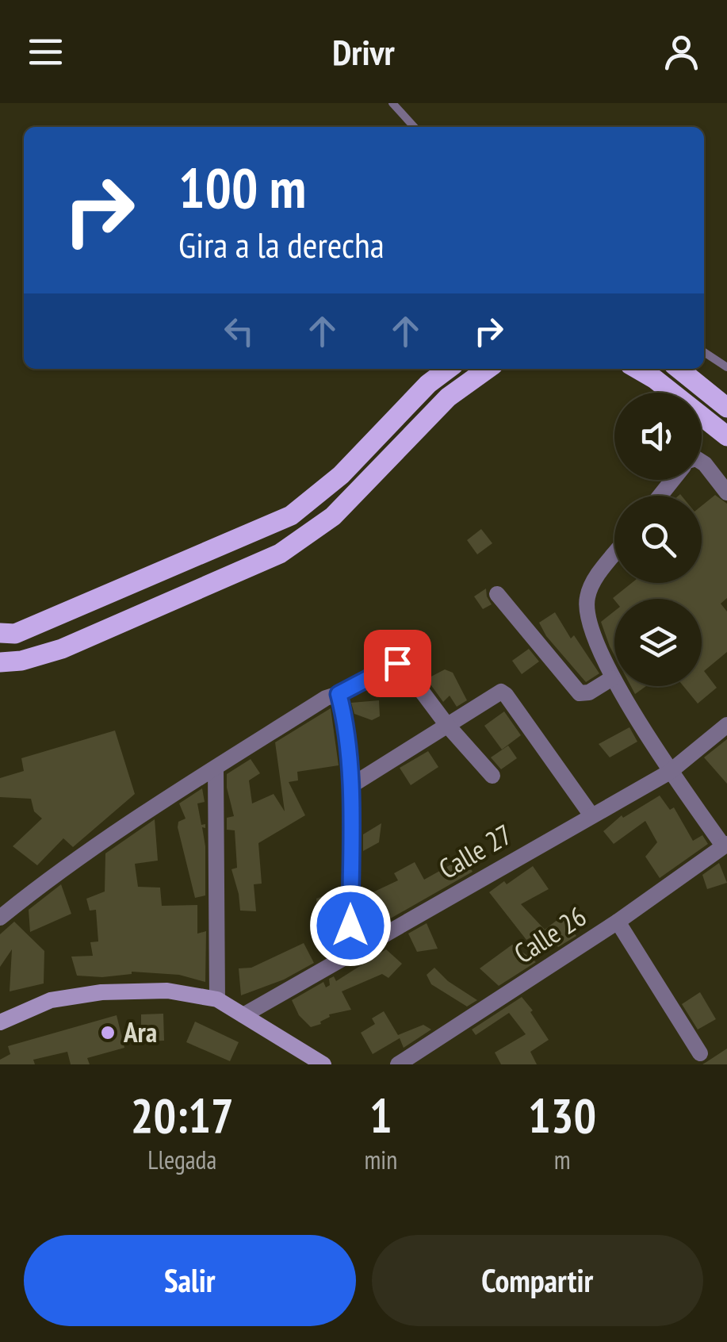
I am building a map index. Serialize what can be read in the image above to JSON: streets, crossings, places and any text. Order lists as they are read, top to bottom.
{
  "streets": {
    "street": ["Calle 27", "Calle 26"]
  },
  "places": ["Ara"],
  "page": {
    "header": "Drivr",
    "turn": ["100 m", "Gira a la derecha"],
    "eta": [
      "20:17",
      "Llegada",
      "1",
      "min",
      "130",
      "m"
    ],
    "buttons": ["Salir", "Compartir"]
  }
}
